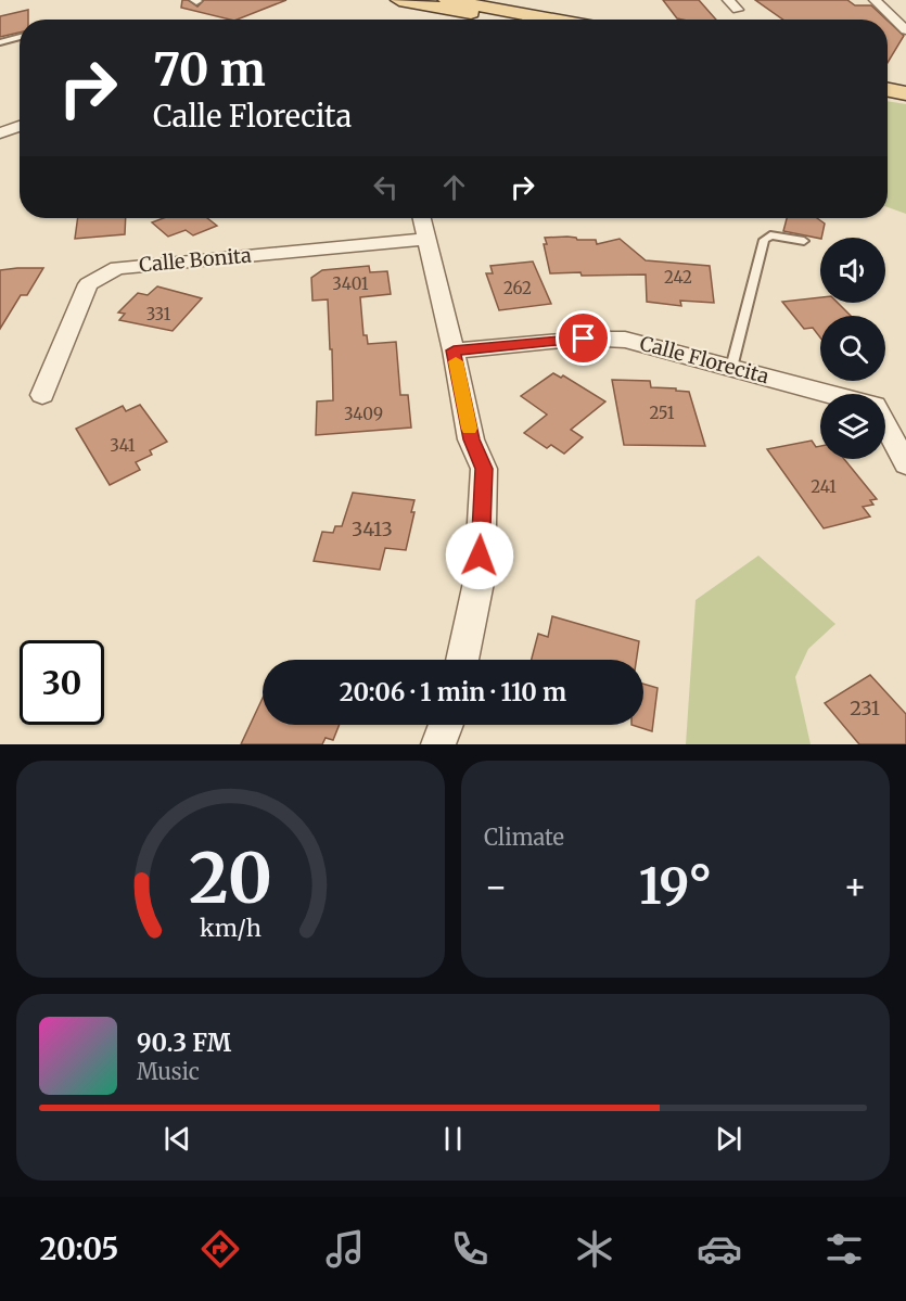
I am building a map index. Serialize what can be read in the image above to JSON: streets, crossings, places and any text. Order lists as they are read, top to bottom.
{
  "streets": {
    "street": ["Calle Bonita", "Calle Florecita"]
  },
  "house_numbers": [
    "242",
    "3401",
    "262",
    "331",
    "251",
    "3409",
    "341",
    "241",
    "3413",
    "231"
  ],
  "page": {
    "turn": ["70 m", "Calle Florecita"],
    "limit": "30",
    "trip": "20:06 · 1 min · 110 m",
    "tile": "Climate",
    "heat": ["−", "19°", "+"],
    "song": ["90.3 FM", "Music"],
    "tabs": "20:05",
    "gauge": ["20", "km/h"]
  }
}
